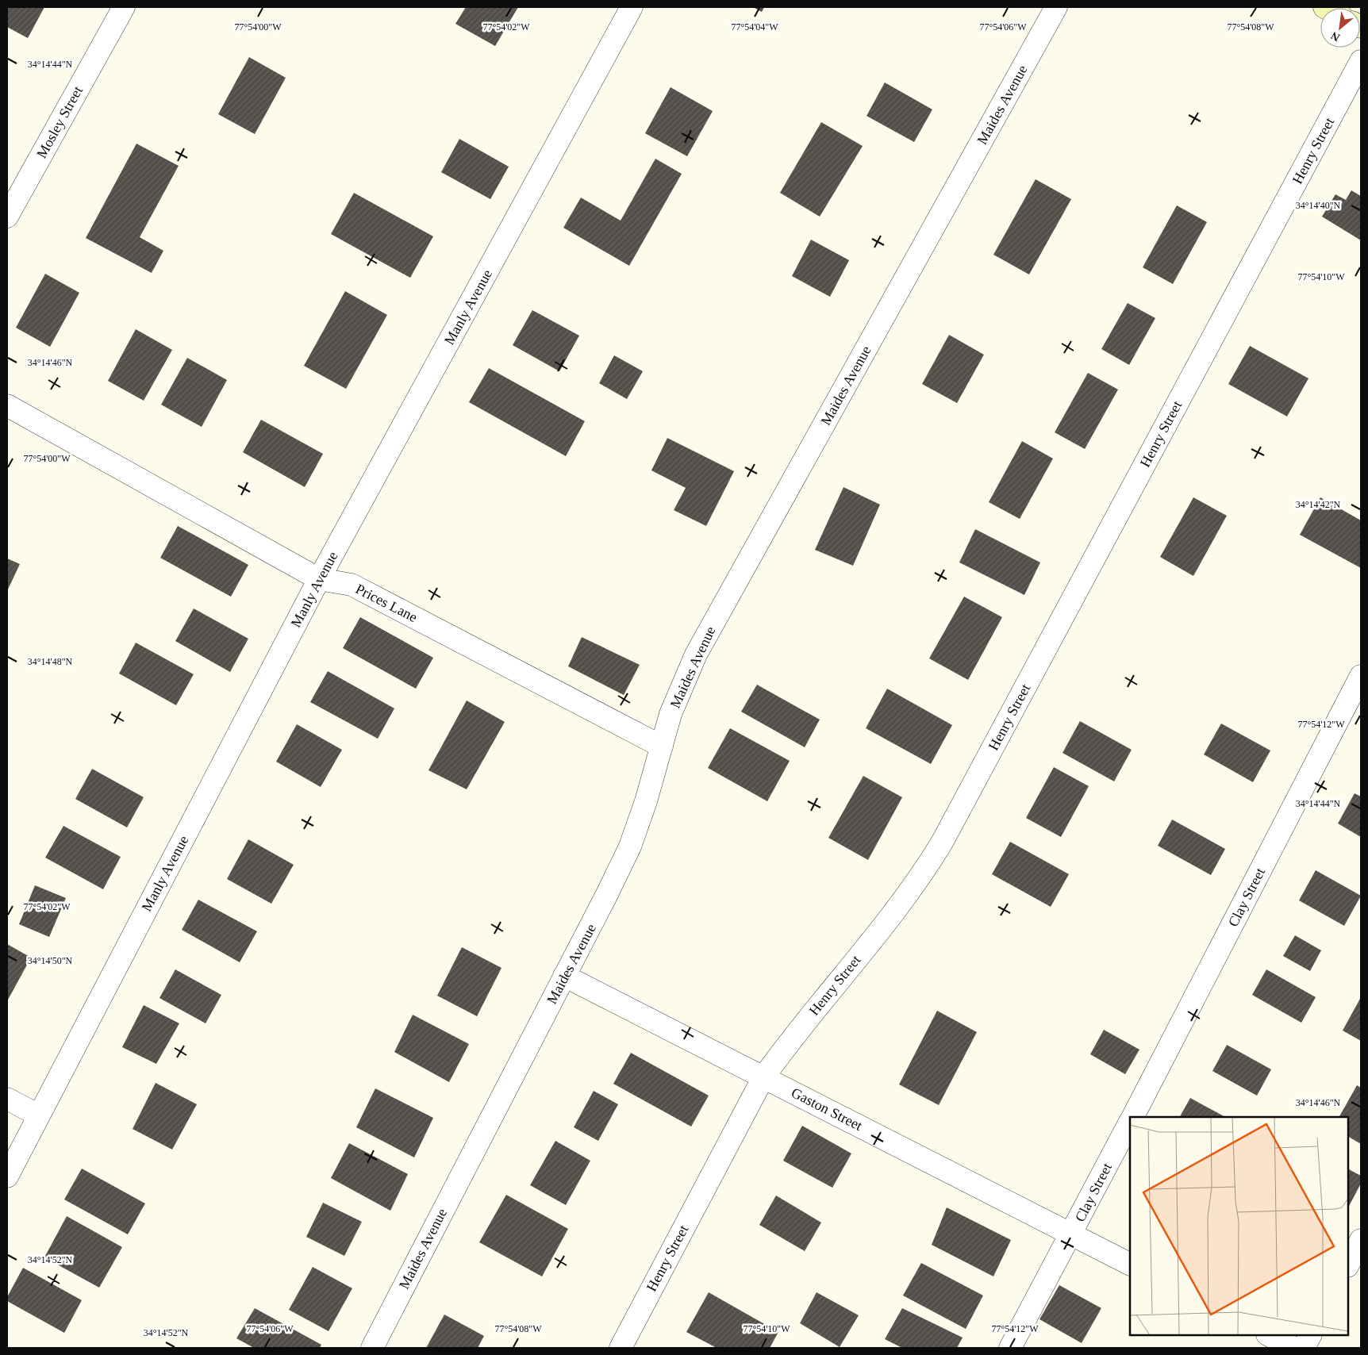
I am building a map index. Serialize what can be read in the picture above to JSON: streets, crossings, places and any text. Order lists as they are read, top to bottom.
{
  "streets": {
    "street": [
      "Maides Avenue",
      "Mosley Street",
      "Henry Street",
      "Manly Avenue",
      "Prices Lane",
      "Clay Street",
      "Gaston Street"
    ]
  },
  "crossings": [
    ["Maides Avenue", "Prices Lane"],
    ["Maides Avenue", "Gaston Street"],
    ["Henry Street", "Gaston Street"],
    ["Manly Avenue", "Prices Lane"],
    ["Clay Street", "Gaston Street"]
  ],
  "north": "bottom left",
  "coordinates": [
    "77°54'00\"W",
    "77°54'02\"W",
    "77°54'04\"W",
    "77°54'06\"W",
    "77°54'08\"W",
    "34°14'44\"N",
    "34°14'40\"N",
    "77°54'10\"W",
    "34°14'46\"N",
    "34°14'42\"N",
    "34°14'48\"N",
    "77°54'12\"W",
    "34°14'50\"N",
    "34°14'52\"N"
  ]
}
